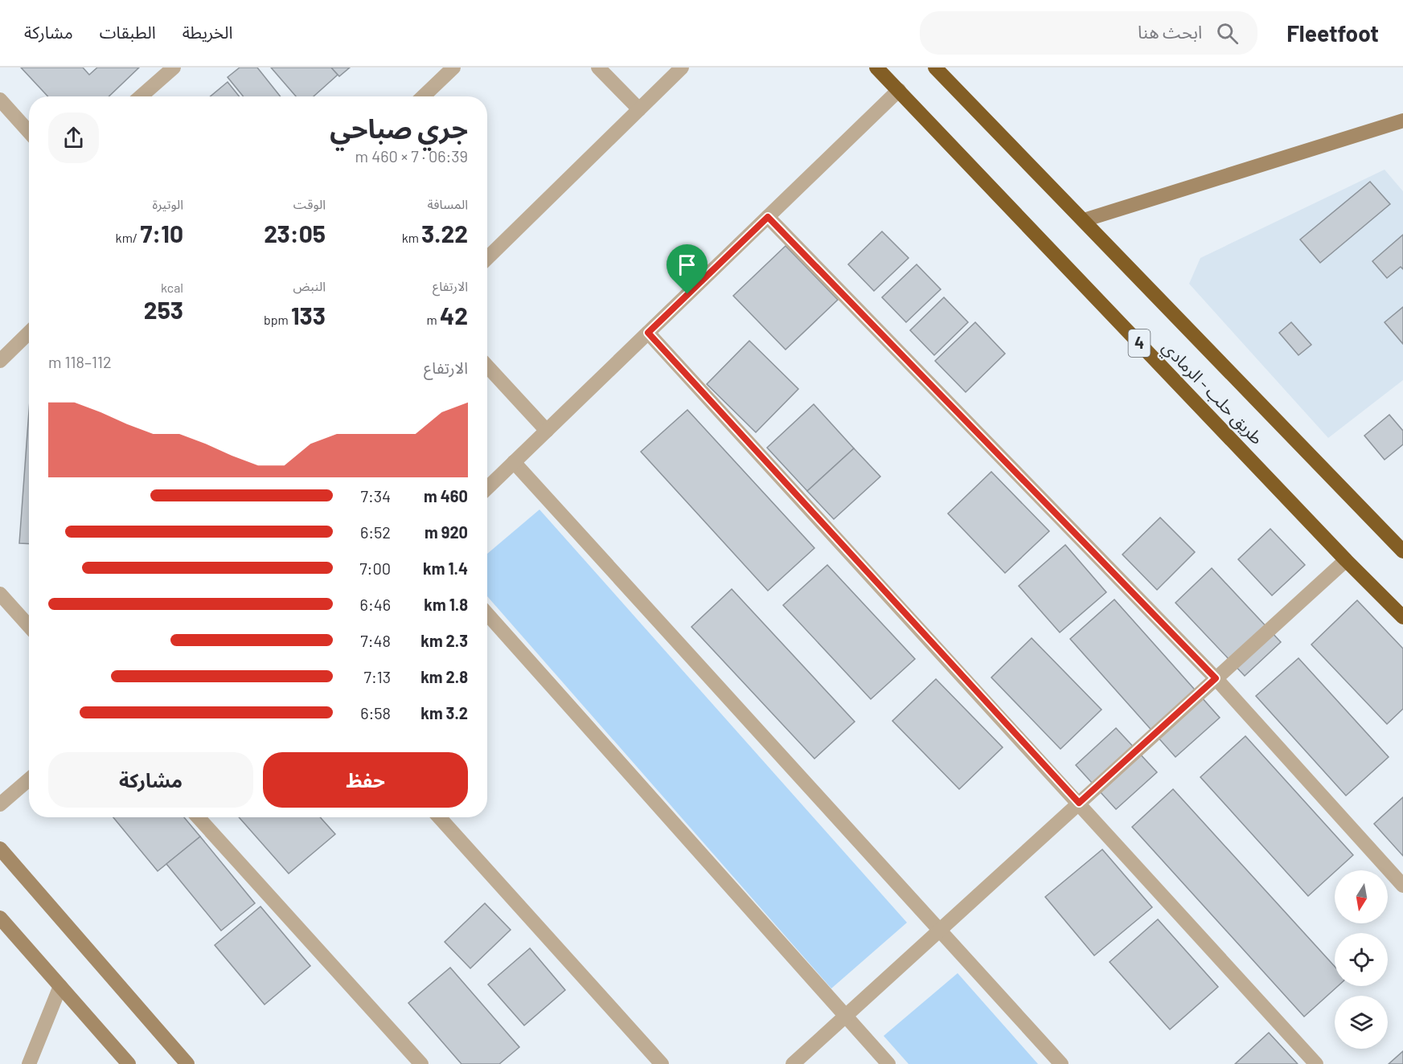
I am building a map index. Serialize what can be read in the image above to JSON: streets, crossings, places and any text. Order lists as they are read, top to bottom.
{
  "streets": {
    "highway": ["4", "طريق حلب - الرمادي"]
  },
  "north": "bottom",
  "page": {
    "header": "Fleetfoot",
    "search": "ابحث هنا",
    "nav": ["الخريطة", "الطبقات", "مشاركة"],
    "heading": ["جري صباحي", "06:39 · 7 × 460 m"],
    "stats": [
      ["المسافة", "3.22 km"],
      ["الوقت", "23:05"],
      ["الوتيرة", "7:10 /km"],
      ["الارتفاع", "42 m"],
      ["النبض", "133 bpm"],
      ["kcal", "253"]
    ],
    "chart": ["الارتفاع", "112–118 m"],
    "list": [
      {
        "name": "460 m",
        "note": "7:34"
      },
      {
        "name": "920 m",
        "note": "6:52"
      },
      {
        "name": "1.4 km",
        "note": "7:00"
      },
      {
        "name": "1.8 km",
        "note": "6:46"
      },
      {
        "name": "2.3 km",
        "note": "7:48"
      },
      {
        "name": "2.8 km",
        "note": "7:13"
      },
      {
        "name": "3.2 km",
        "note": "6:58"
      }
    ],
    "buttons": ["حفظ", "مشاركة"]
  }
}
